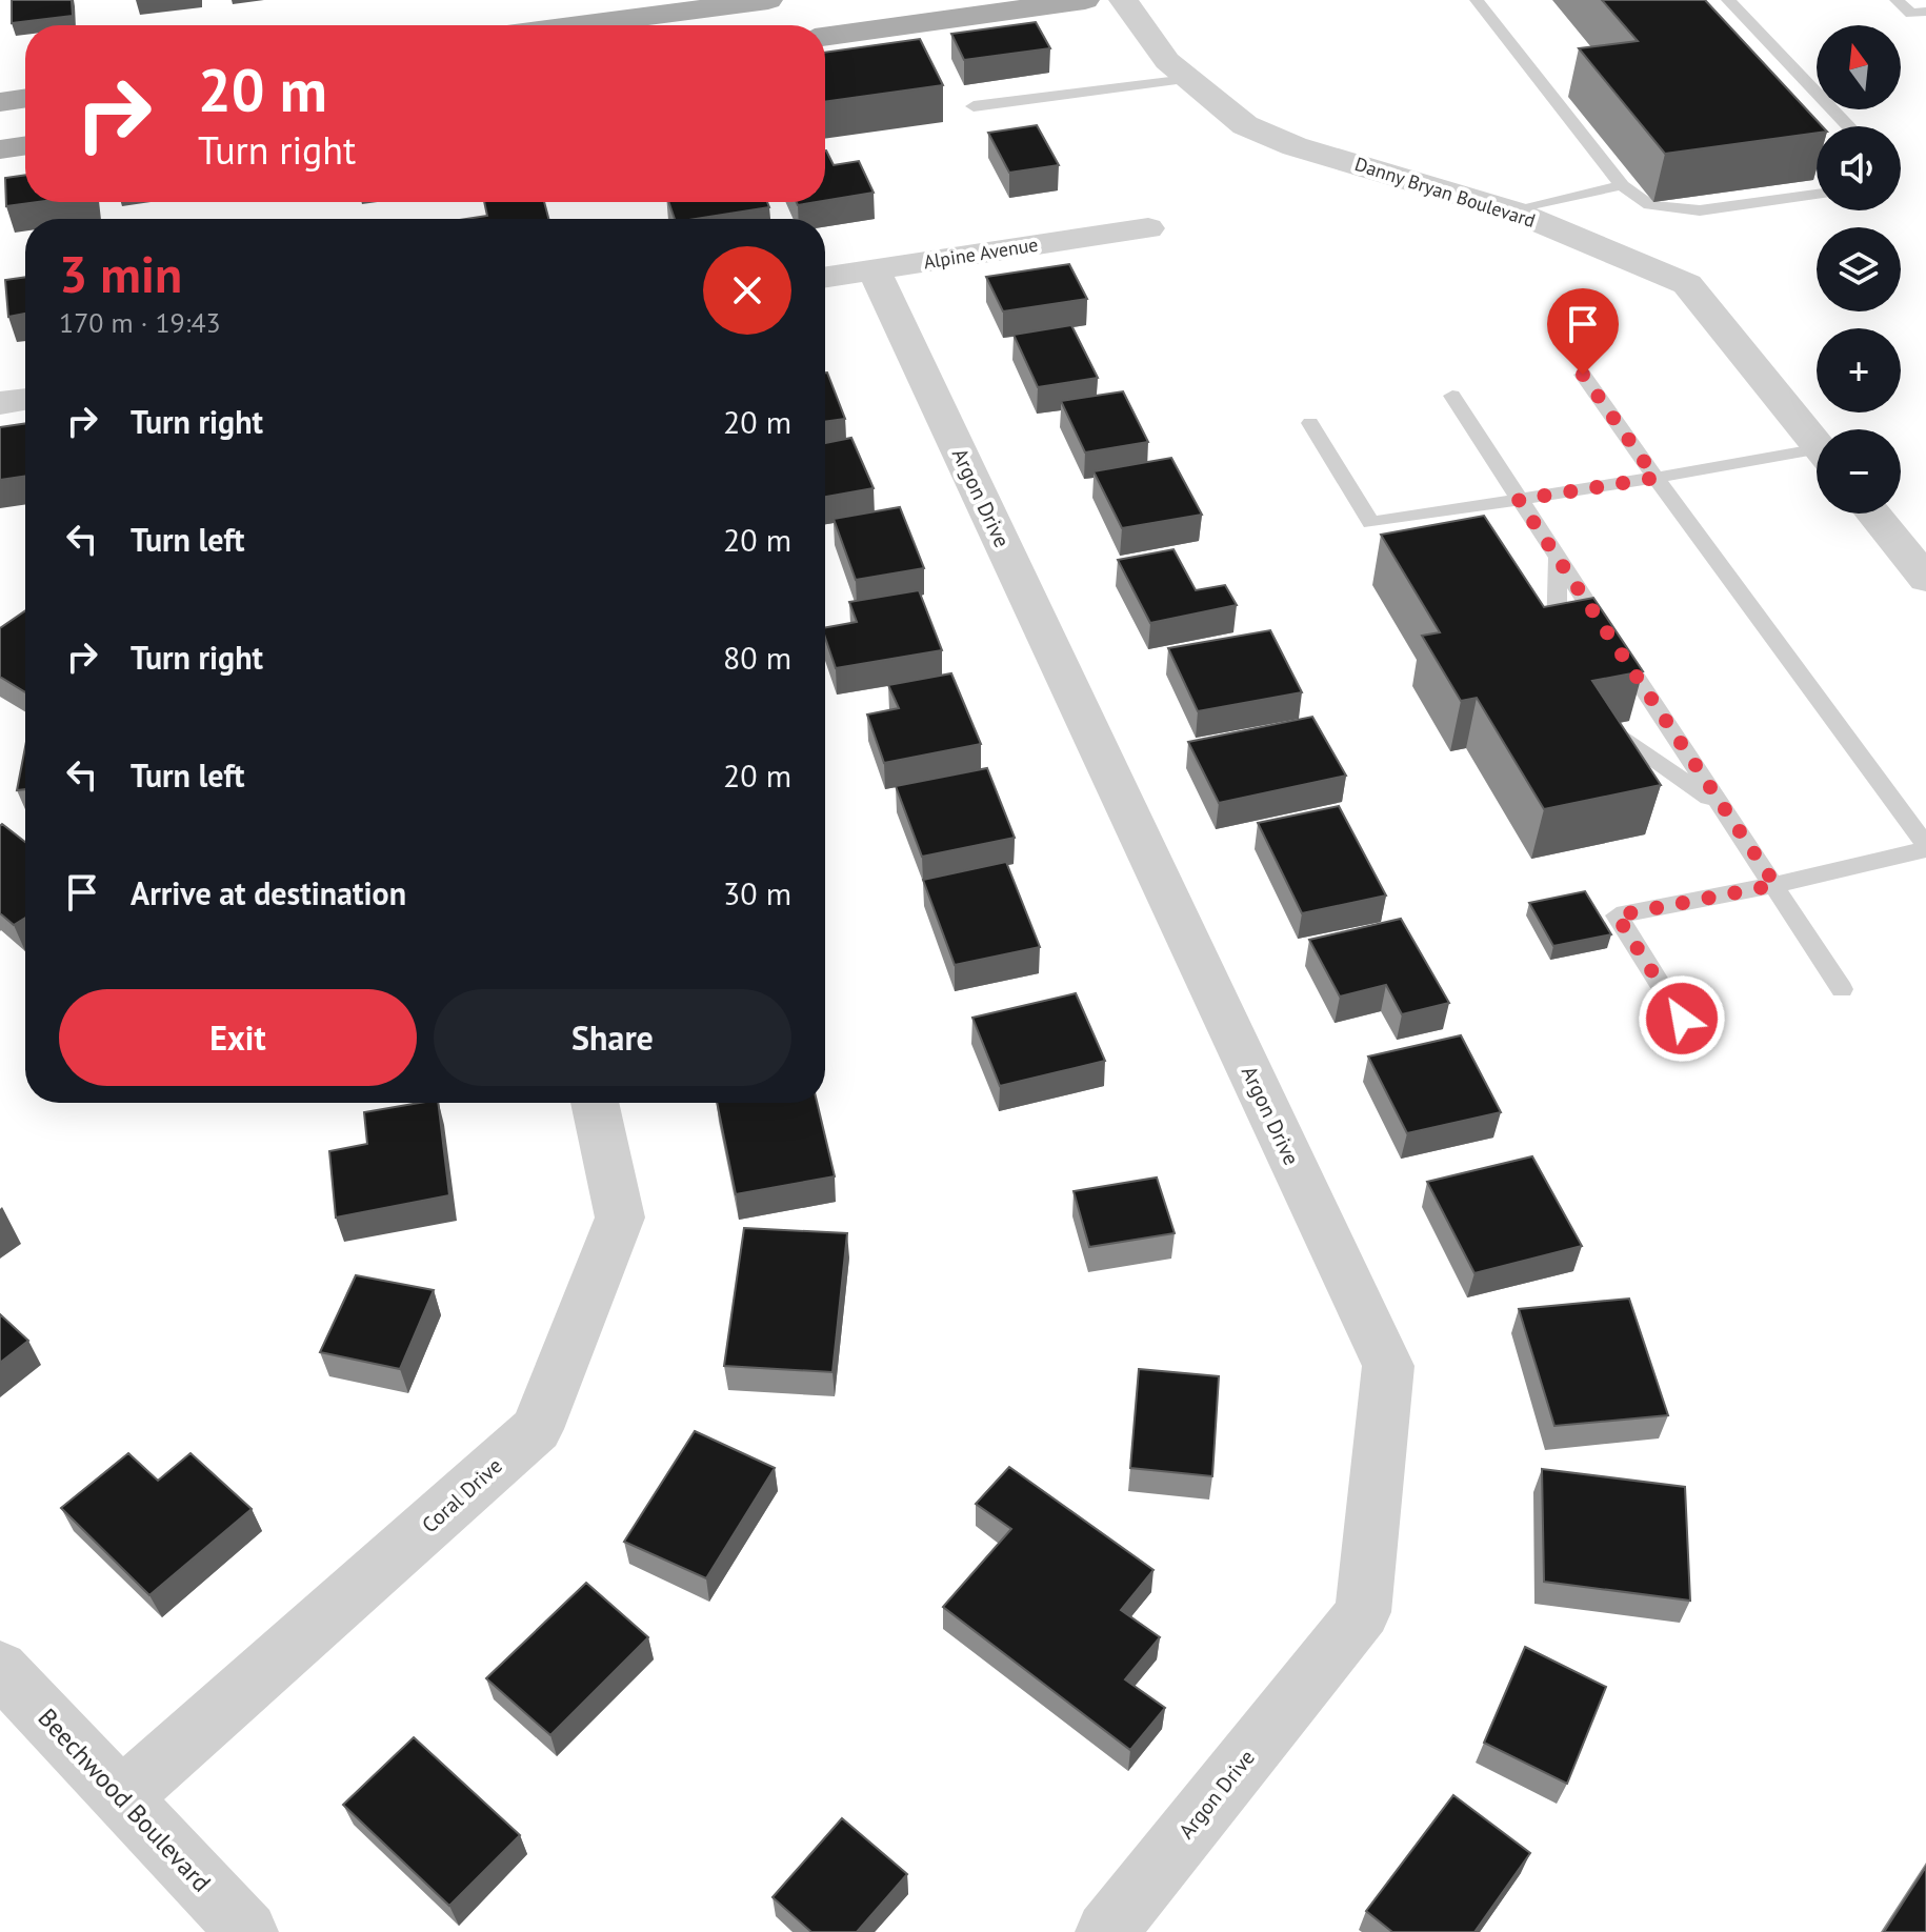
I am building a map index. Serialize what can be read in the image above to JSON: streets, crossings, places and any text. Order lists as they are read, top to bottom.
{
  "streets": {
    "street": [
      "Danny Bryan Boulevard",
      "Alpine Avenue",
      "Argon Drive",
      "Coral Drive",
      "Beechwood Boulevard"
    ]
  },
  "crossings": [
    ["Alpine Avenue", "Argon Drive"],
    ["Coral Drive", "Beechwood Boulevard"]
  ],
  "north": "top",
  "page": {
    "map_buttons": ["+", "−"],
    "turn": ["20 m", "Turn right"],
    "heading": ["3 min", "170 m · 19:43"],
    "list": [
      {
        "name": "Turn right",
        "value": "20 m"
      },
      {
        "name": "Turn left",
        "value": "20 m"
      },
      {
        "name": "Turn right",
        "value": "80 m"
      },
      {
        "name": "Turn left",
        "value": "20 m"
      },
      {
        "name": "Arrive at destination",
        "value": "30 m"
      }
    ],
    "buttons": ["Exit", "Share"]
  }
}
